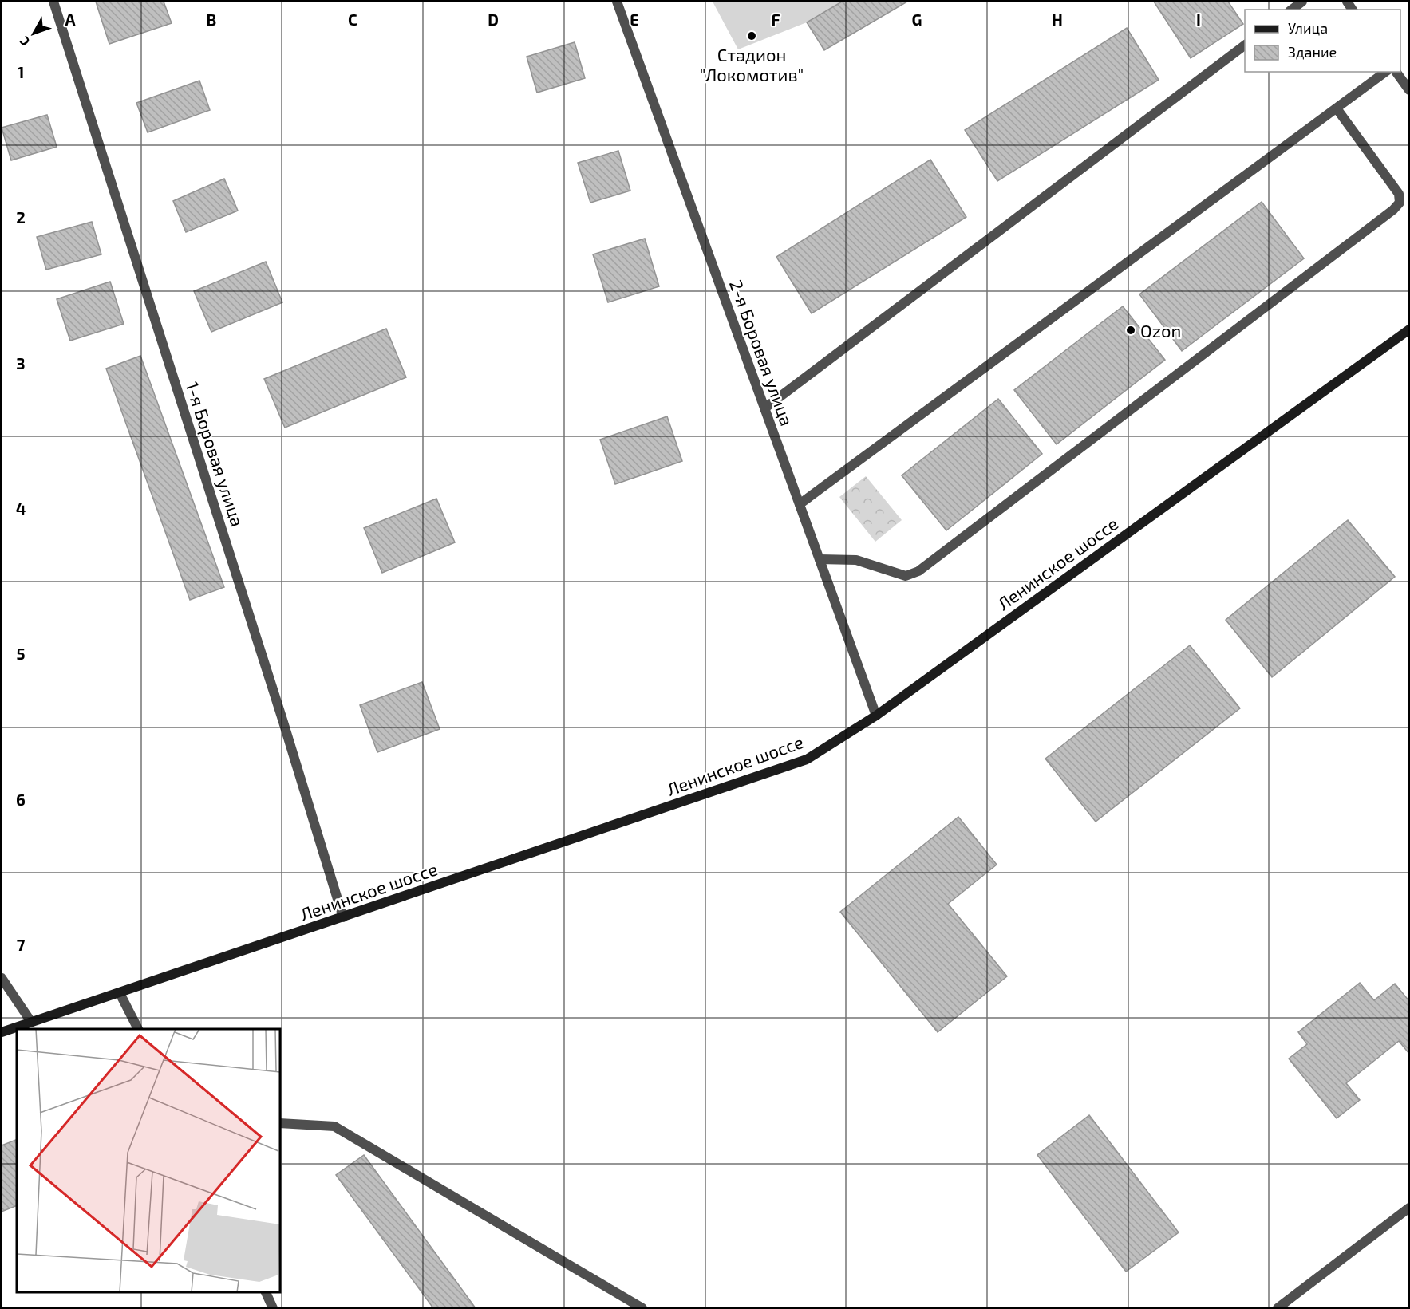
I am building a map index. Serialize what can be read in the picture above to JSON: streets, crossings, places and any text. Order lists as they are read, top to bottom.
{
  "streets": {
    "street": ["2-я Боровая улица", "1-я Боровая улица", "Ленинское шоссе"]
  },
  "crossings": [
    ["2-я Боровая улица", "Ленинское шоссе"],
    ["1-я Боровая улица", "Ленинское шоссе"]
  ],
  "places": ["Стадион \"Локомотив\"", "Ozon"],
  "legend": ["Улица", "Здание"],
  "north": "bottom left",
  "grid": {
    "columns": [
      "A",
      "B",
      "C",
      "D",
      "E",
      "F",
      "G",
      "H",
      "I"
    ],
    "rows": [
      "1",
      "2",
      "3",
      "4",
      "5",
      "6",
      "7"
    ]
  }
}
